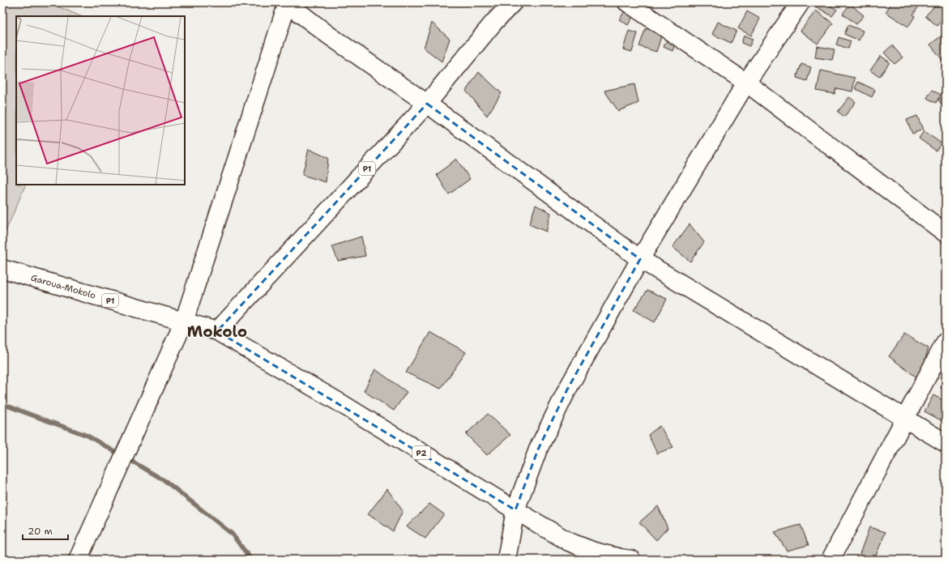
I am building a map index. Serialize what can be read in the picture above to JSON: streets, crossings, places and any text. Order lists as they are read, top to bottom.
{
  "streets": {
    "street": ["P1", "Garoua-Mokolo", "P2"]
  },
  "crossings": [
    ["P1", "Garoua-Mokolo"],
    ["P1", "P2"],
    ["Garoua-Mokolo", "P2"]
  ],
  "districts": ["Mokolo"],
  "scale_bar": "20 m"
}
